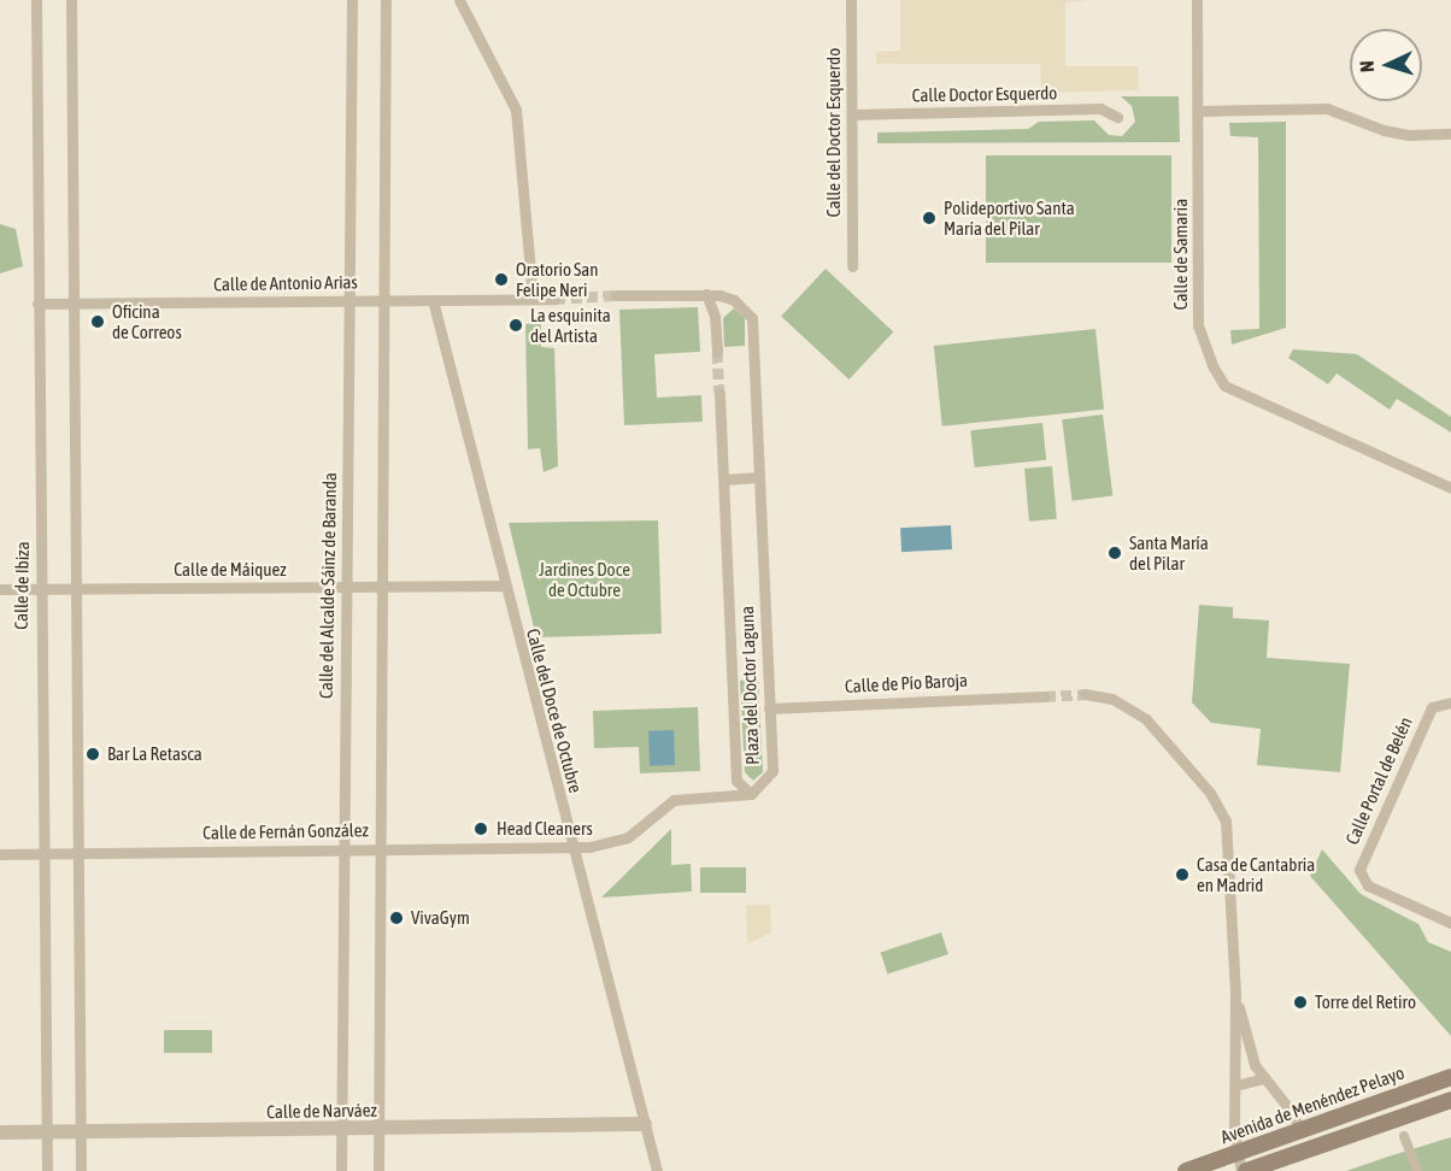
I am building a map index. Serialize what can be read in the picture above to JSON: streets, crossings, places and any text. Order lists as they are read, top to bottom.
{
  "streets": {
    "main road": ["Avenida de Menéndez Pelayo"],
    "street": [
      "Calle Doctor Esquerdo",
      "Calle del Doctor Esquerdo",
      "Calle de Samaria",
      "Calle de Antonio Arias",
      "Calle de Máiquez",
      "Calle de Ibiza",
      "Calle del Alcalde Sáinz de Baranda",
      "Calle de Pío Baroja",
      "Plaza del Doctor Laguna",
      "Calle del Doce de Octubre",
      "Calle Portal de Belén",
      "Calle de Fernán González",
      "Calle de Narváez"
    ]
  },
  "crossings": [
    ["Calle Doctor Esquerdo", "Calle del Doctor Esquerdo"],
    ["Calle de Antonio Arias", "Calle de Ibiza"],
    ["Calle de Antonio Arias", "Calle del Alcalde Sáinz de Baranda"],
    ["Calle de Antonio Arias", "Calle del Doce de Octubre"],
    ["Calle de Máiquez", "Calle de Ibiza"],
    ["Calle de Máiquez", "Calle del Alcalde Sáinz de Baranda"],
    ["Calle de Máiquez", "Calle del Doce de Octubre"],
    ["Calle de Ibiza", "Calle de Fernán González"],
    ["Calle de Ibiza", "Calle de Narváez"],
    ["Calle del Alcalde Sáinz de Baranda", "Calle de Fernán González"],
    ["Calle del Alcalde Sáinz de Baranda", "Calle de Narváez"],
    ["Calle de Pío Baroja", "Plaza del Doctor Laguna"],
    ["Calle del Doce de Octubre", "Calle de Fernán González"],
    ["Calle del Doce de Octubre", "Calle de Narváez"]
  ],
  "parks": ["Jardines Doce de Octubre"],
  "places": [
    "Polideportivo Santa María del Pilar",
    "Oratorio San Felipe Neri",
    "Oficina de Correos",
    "La esquinita del Artista",
    "Santa María del Pilar",
    "Bar La Retasca",
    "Head Cleaners",
    "Casa de Cantabria en Madrid",
    "VivaGym",
    "Torre del Retiro"
  ],
  "north": "left"
}
